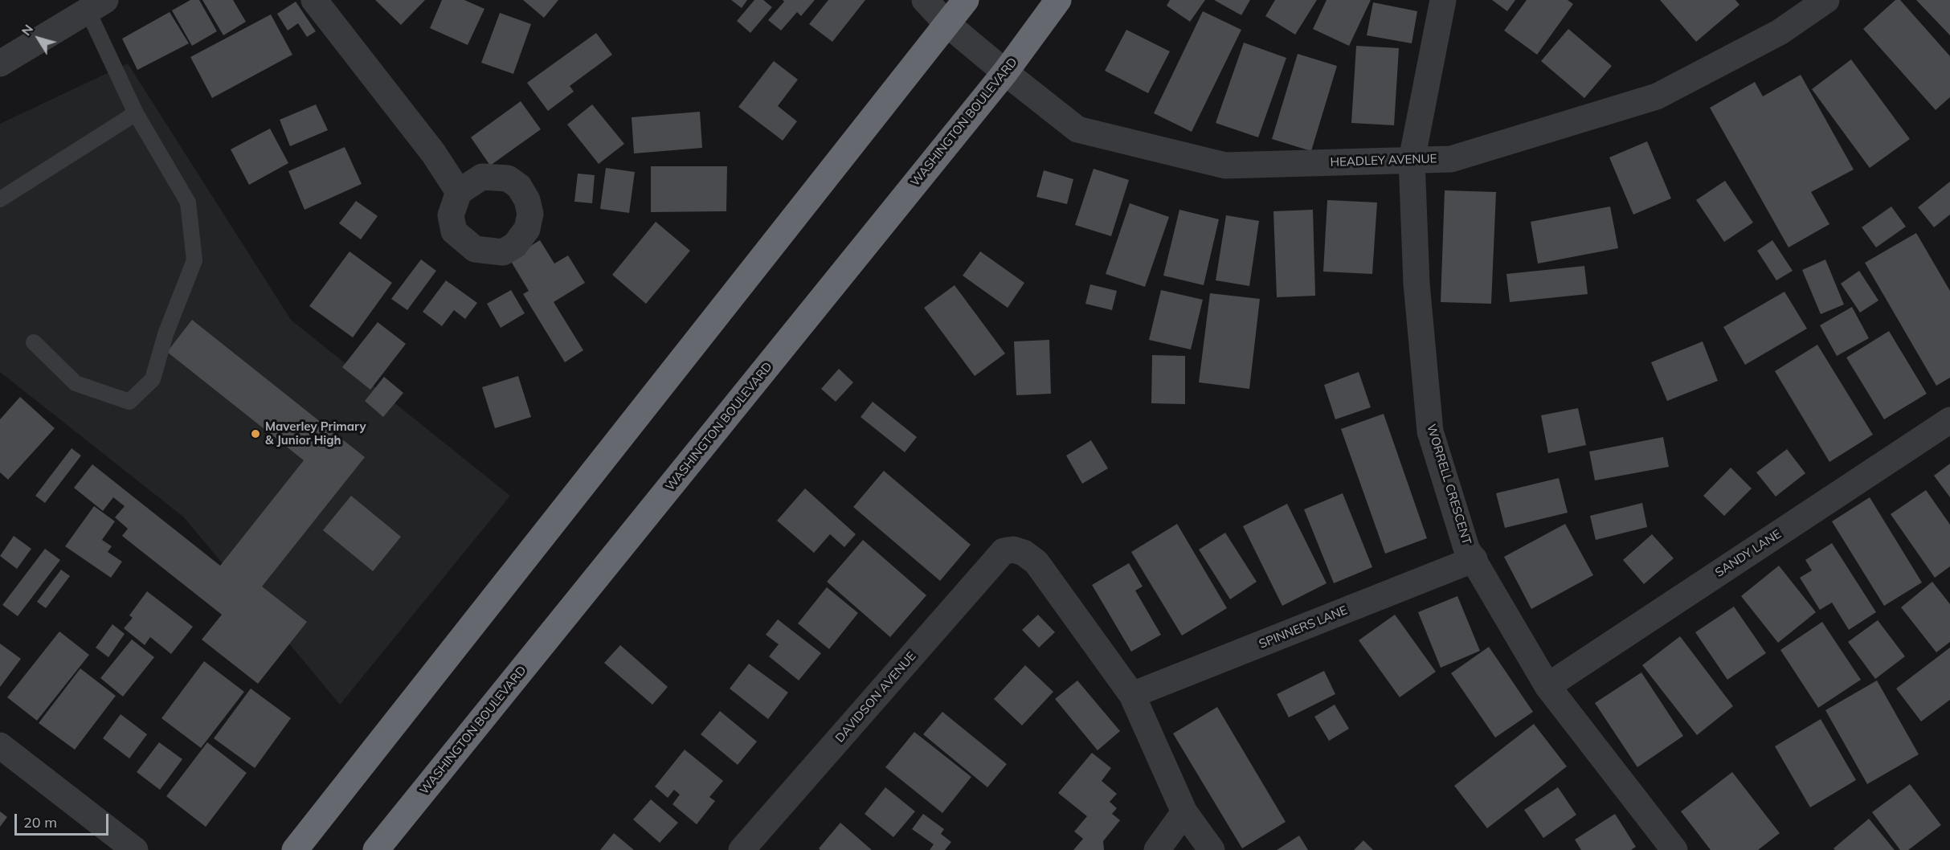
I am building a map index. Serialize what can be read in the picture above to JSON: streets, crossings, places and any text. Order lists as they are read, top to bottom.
{
  "streets": {
    "highway": ["WASHINGTON BOULEVARD"],
    "street": [
      "HEADLEY AVENUE",
      "WORRELL CRESCENT",
      "SANDY LANE",
      "SPINNERS LANE",
      "DAVIDSON AVENUE"
    ]
  },
  "crossings": [
    ["WASHINGTON BOULEVARD", "HEADLEY AVENUE"],
    ["HEADLEY AVENUE", "WORRELL CRESCENT"],
    ["WORRELL CRESCENT", "SANDY LANE"],
    ["WORRELL CRESCENT", "SPINNERS LANE"],
    ["SPINNERS LANE", "DAVIDSON AVENUE"]
  ],
  "places": ["Maverley Primary & Junior High"],
  "scale_bar": "20 m",
  "north": "top left"
}
